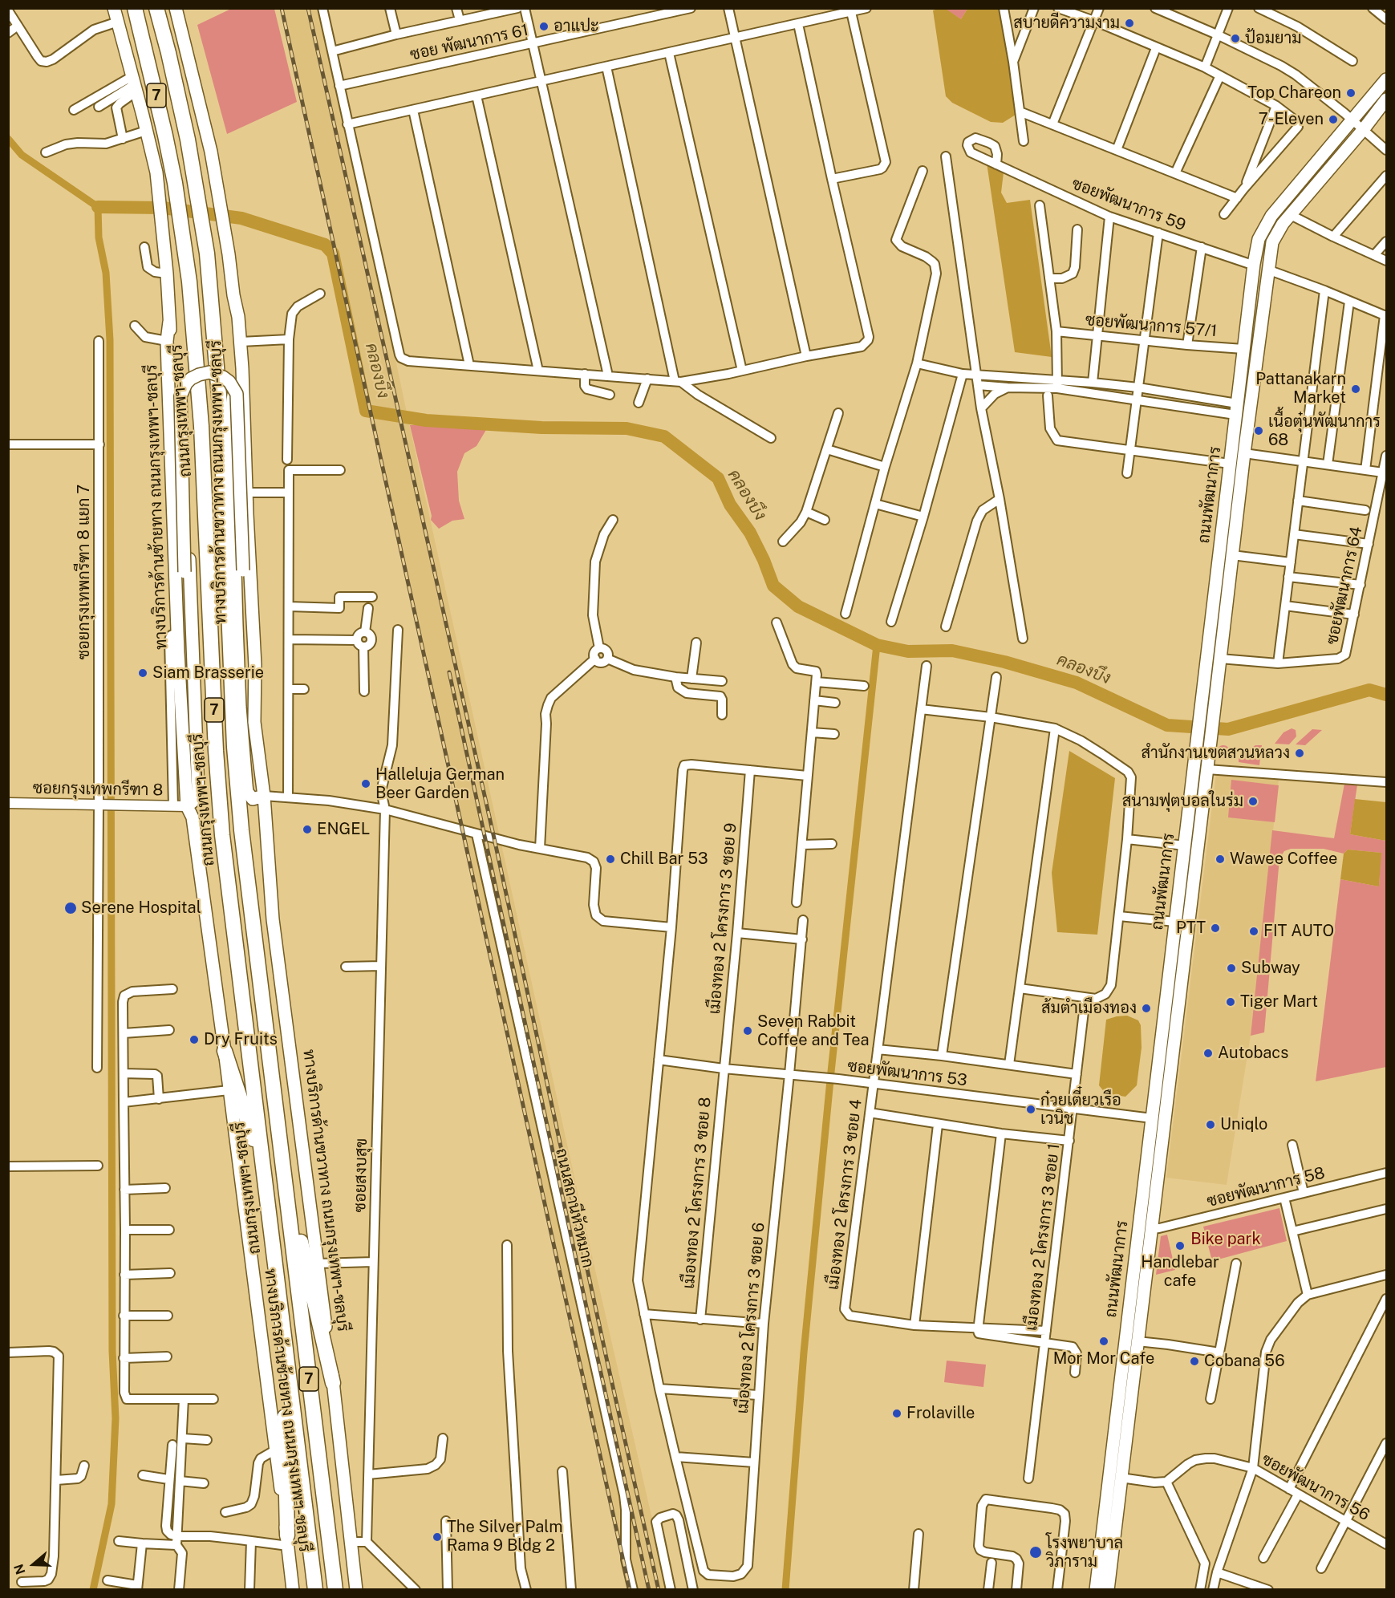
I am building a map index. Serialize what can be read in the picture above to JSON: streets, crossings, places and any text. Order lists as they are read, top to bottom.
{
  "streets": {
    "highway": ["7", "ถนนกรุงเทพฯ-ชลบุรี"],
    "main road": ["ทางบริการด้านขวาทาง ถนนกรุงเทพฯ-ชลบุรี", "ถนนพัฒนาการ", "ทางบริการด้านซ้ายทาง ถนนกรุงเทพฯ-ชลบุรี"],
    "street": [
      "ซอย พัฒนาการ 61",
      "ซอยพัฒนาการ 59",
      "ซอยพัฒนาการ 57/1",
      "ซอยกรุงเทพกรีฑา 8 แยก 7",
      "ซอยพัฒนาการ 64",
      "ซอยกรุงเทพกรีฑา 8",
      "เมืองทอง 2 โครงการ 3 ซอย 9",
      "ซอยพัฒนาการ 53",
      "ซอยสงบสุข",
      "ซอยพัฒนาการ 58",
      "เมืองทอง 2 โครงการ 3 ซอย 8",
      "เมืองทอง 2 โครงการ 3 ซอย 4",
      "ถนนสถานีหัวหมาก",
      "เมืองทอง 2 โครงการ 3 ซอย 1",
      "เมืองทอง 2 โครงการ 3 ซอย 6",
      "ซอยพัฒนาการ 56"
    ]
  },
  "crossings": [
    ["ซอยพัฒนาการ 59", "ถนนพัฒนาการ"],
    ["ซอยพัฒนาการ 57/1", "ถนนพัฒนาการ"],
    ["ถนนพัฒนาการ", "ซอยพัฒนาการ 64"],
    ["ถนนพัฒนาการ", "ซอยพัฒนาการ 53"],
    ["ถนนพัฒนาการ", "ซอยพัฒนาการ 58"],
    ["ทางบริการด้านซ้ายทาง ถนนกรุงเทพฯ-ชลบุรี", "ซอยกรุงเทพกรีฑา 8"],
    ["ซอยกรุงเทพกรีฑา 8 แยก 7", "ซอยกรุงเทพกรีฑา 8"],
    ["เมืองทอง 2 โครงการ 3 ซอย 9", "ซอยพัฒนาการ 53"],
    ["เมืองทอง 2 โครงการ 3 ซอย 9", "เมืองทอง 2 โครงการ 3 ซอย 8"],
    ["ซอยพัฒนาการ 53", "เมืองทอง 2 โครงการ 3 ซอย 8"],
    ["ซอยพัฒนาการ 53", "เมืองทอง 2 โครงการ 3 ซอย 4"],
    ["ซอยพัฒนาการ 53", "เมืองทอง 2 โครงการ 3 ซอย 1"],
    ["ซอยพัฒนาการ 53", "เมืองทอง 2 โครงการ 3 ซอย 6"]
  ],
  "water": ["คลองบึง"],
  "parks": ["Bike park"],
  "places": [
    "สบายดีความงาม",
    "อาแปะ",
    "ป้อมยาม",
    "Top Chareon",
    "7-Eleven",
    "Pattanakarn Market",
    "เนื้อตุ๋นพัฒนาการ 68",
    "Siam Brasserie",
    "สำนักงานเขตสวนหลวง",
    "Halleluja German Beer Garden",
    "สนามฟุตบอลในร่ม",
    "ENGEL",
    "Chill Bar 53",
    "Wawee Coffee",
    "Serene Hospital",
    "PTT",
    "FIT AUTO",
    "Subway",
    "Tiger Mart",
    "ส้มตำเมืองทอง",
    "Seven Rabbit Coffee and Tea",
    "Dry Fruits",
    "Autobacs",
    "ก๋วยเตี๋ยวเรือ เวนิช",
    "Uniqlo",
    "Handlebar cafe",
    "Mor Mor Cafe",
    "Cobana 56",
    "Frolaville",
    "The Silver Palm Rama 9 Bldg 2",
    "โรงพยาบาล วิภาราม"
  ],
  "north": "left"
}
